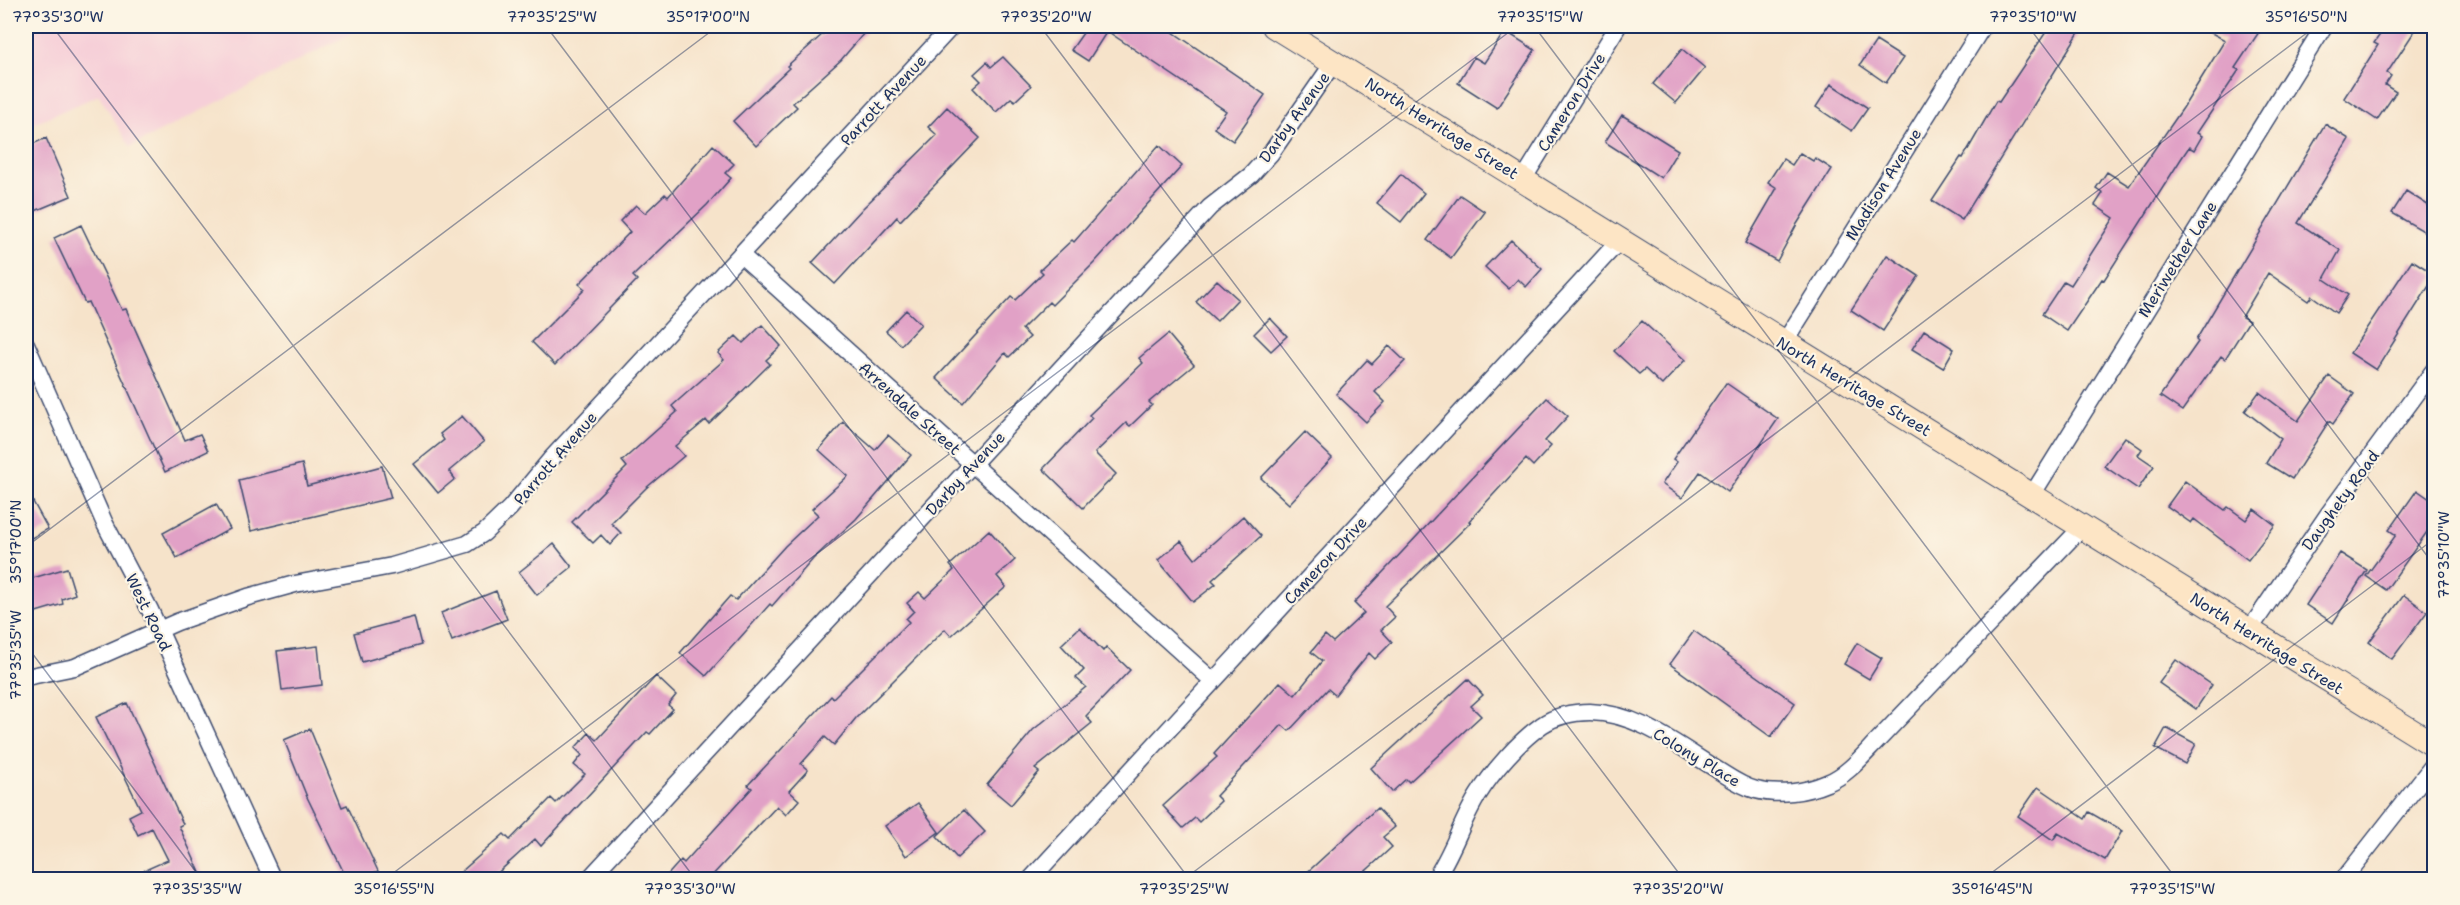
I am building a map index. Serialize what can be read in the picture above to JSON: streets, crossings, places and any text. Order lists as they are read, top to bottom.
{
  "streets": {
    "street": [
      "Parrott Avenue",
      "Cameron Drive",
      "Darby Avenue",
      "North Herritage Street",
      "Madison Avenue",
      "Meriwether Lane",
      "Arrendale Street",
      "Daughety Road",
      "West Road",
      "Colony Place"
    ]
  },
  "crossings": [
    ["Parrott Avenue", "Arrendale Street"],
    ["Parrott Avenue", "West Road"],
    ["Cameron Drive", "North Herritage Street"],
    ["Cameron Drive", "Arrendale Street"],
    ["Darby Avenue", "North Herritage Street"],
    ["Darby Avenue", "Arrendale Street"],
    ["North Herritage Street", "Madison Avenue"],
    ["North Herritage Street", "Meriwether Lane"],
    ["North Herritage Street", "Daughety Road"],
    ["North Herritage Street", "Colony Place"]
  ],
  "coordinates": [
    "77°35'30\"W",
    "77°35'25\"W",
    "35°17'00\"N",
    "77°35'20\"W",
    "77°35'15\"W",
    "77°35'10\"W",
    "35°16'50\"N",
    "77°35'35\"W",
    "35°16'55\"N",
    "35°16'45\"N"
  ]
}
